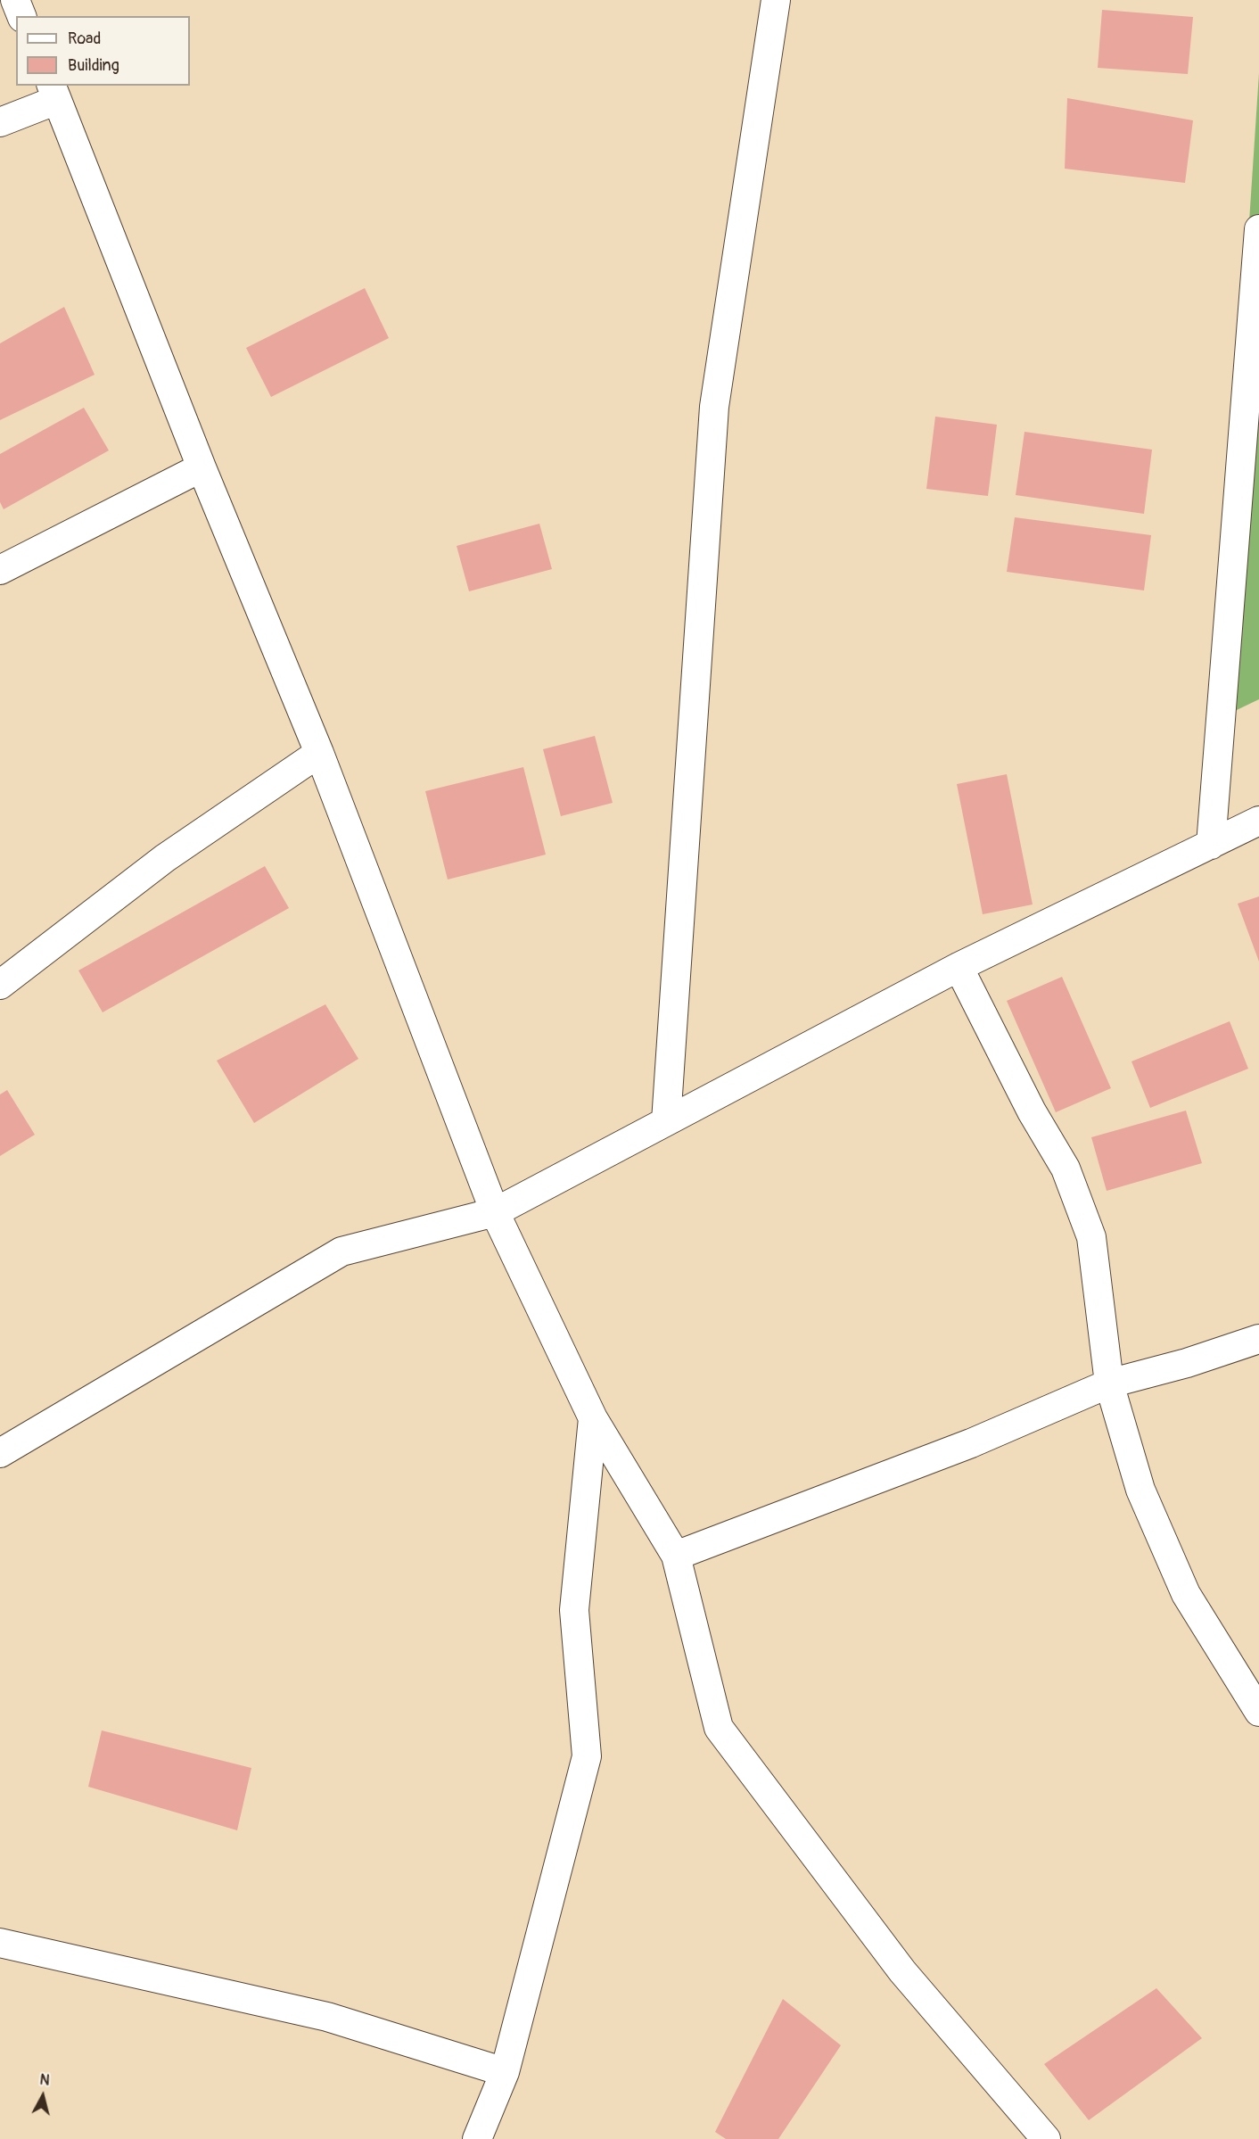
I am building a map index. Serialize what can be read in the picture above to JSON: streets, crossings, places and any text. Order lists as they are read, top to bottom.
{
  "legend": ["Road", "Building"],
  "north": "top"
}
